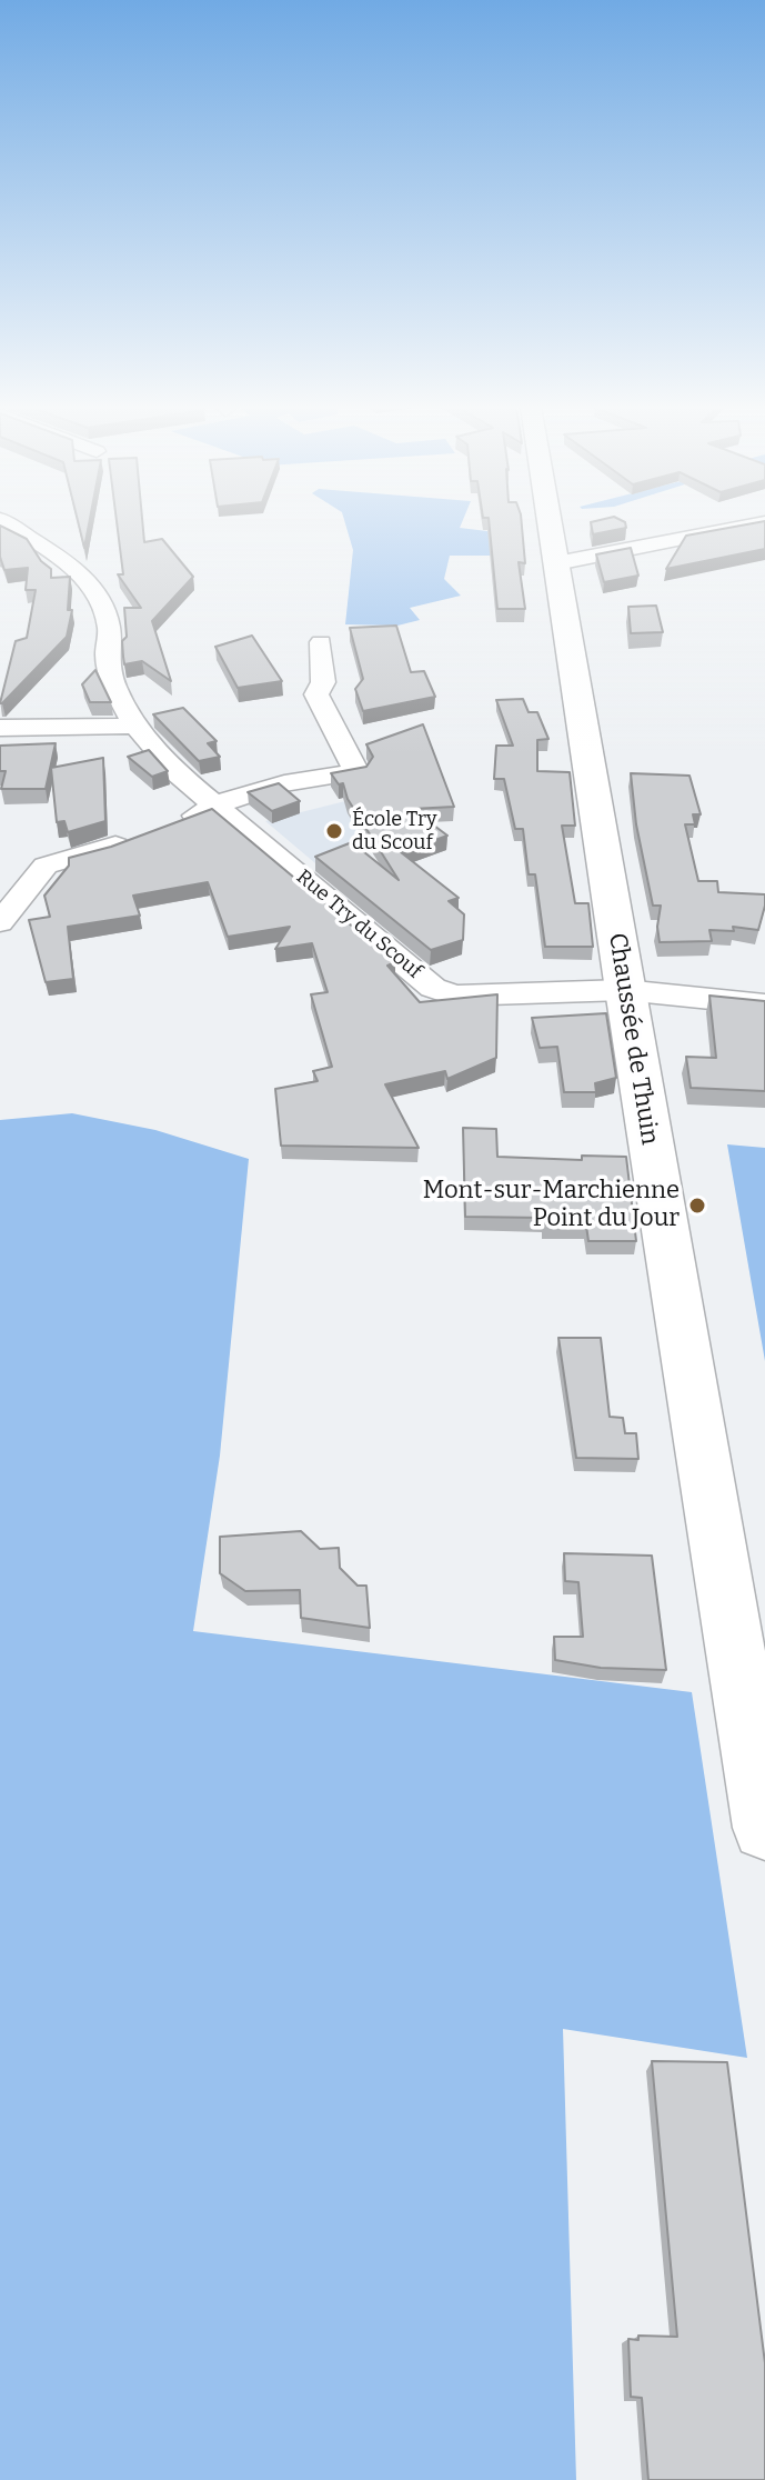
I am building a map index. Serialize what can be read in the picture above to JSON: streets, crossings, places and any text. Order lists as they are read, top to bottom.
{
  "streets": {
    "main road": ["Chaussée de Thuin"],
    "street": ["Rue Try du Scouf"]
  },
  "crossings": [
    ["Rue Try du Scouf", "Chaussée de Thuin"]
  ],
  "places": ["École Try du Scouf", "Mont-sur-Marchienne Point du Jour"]
}
